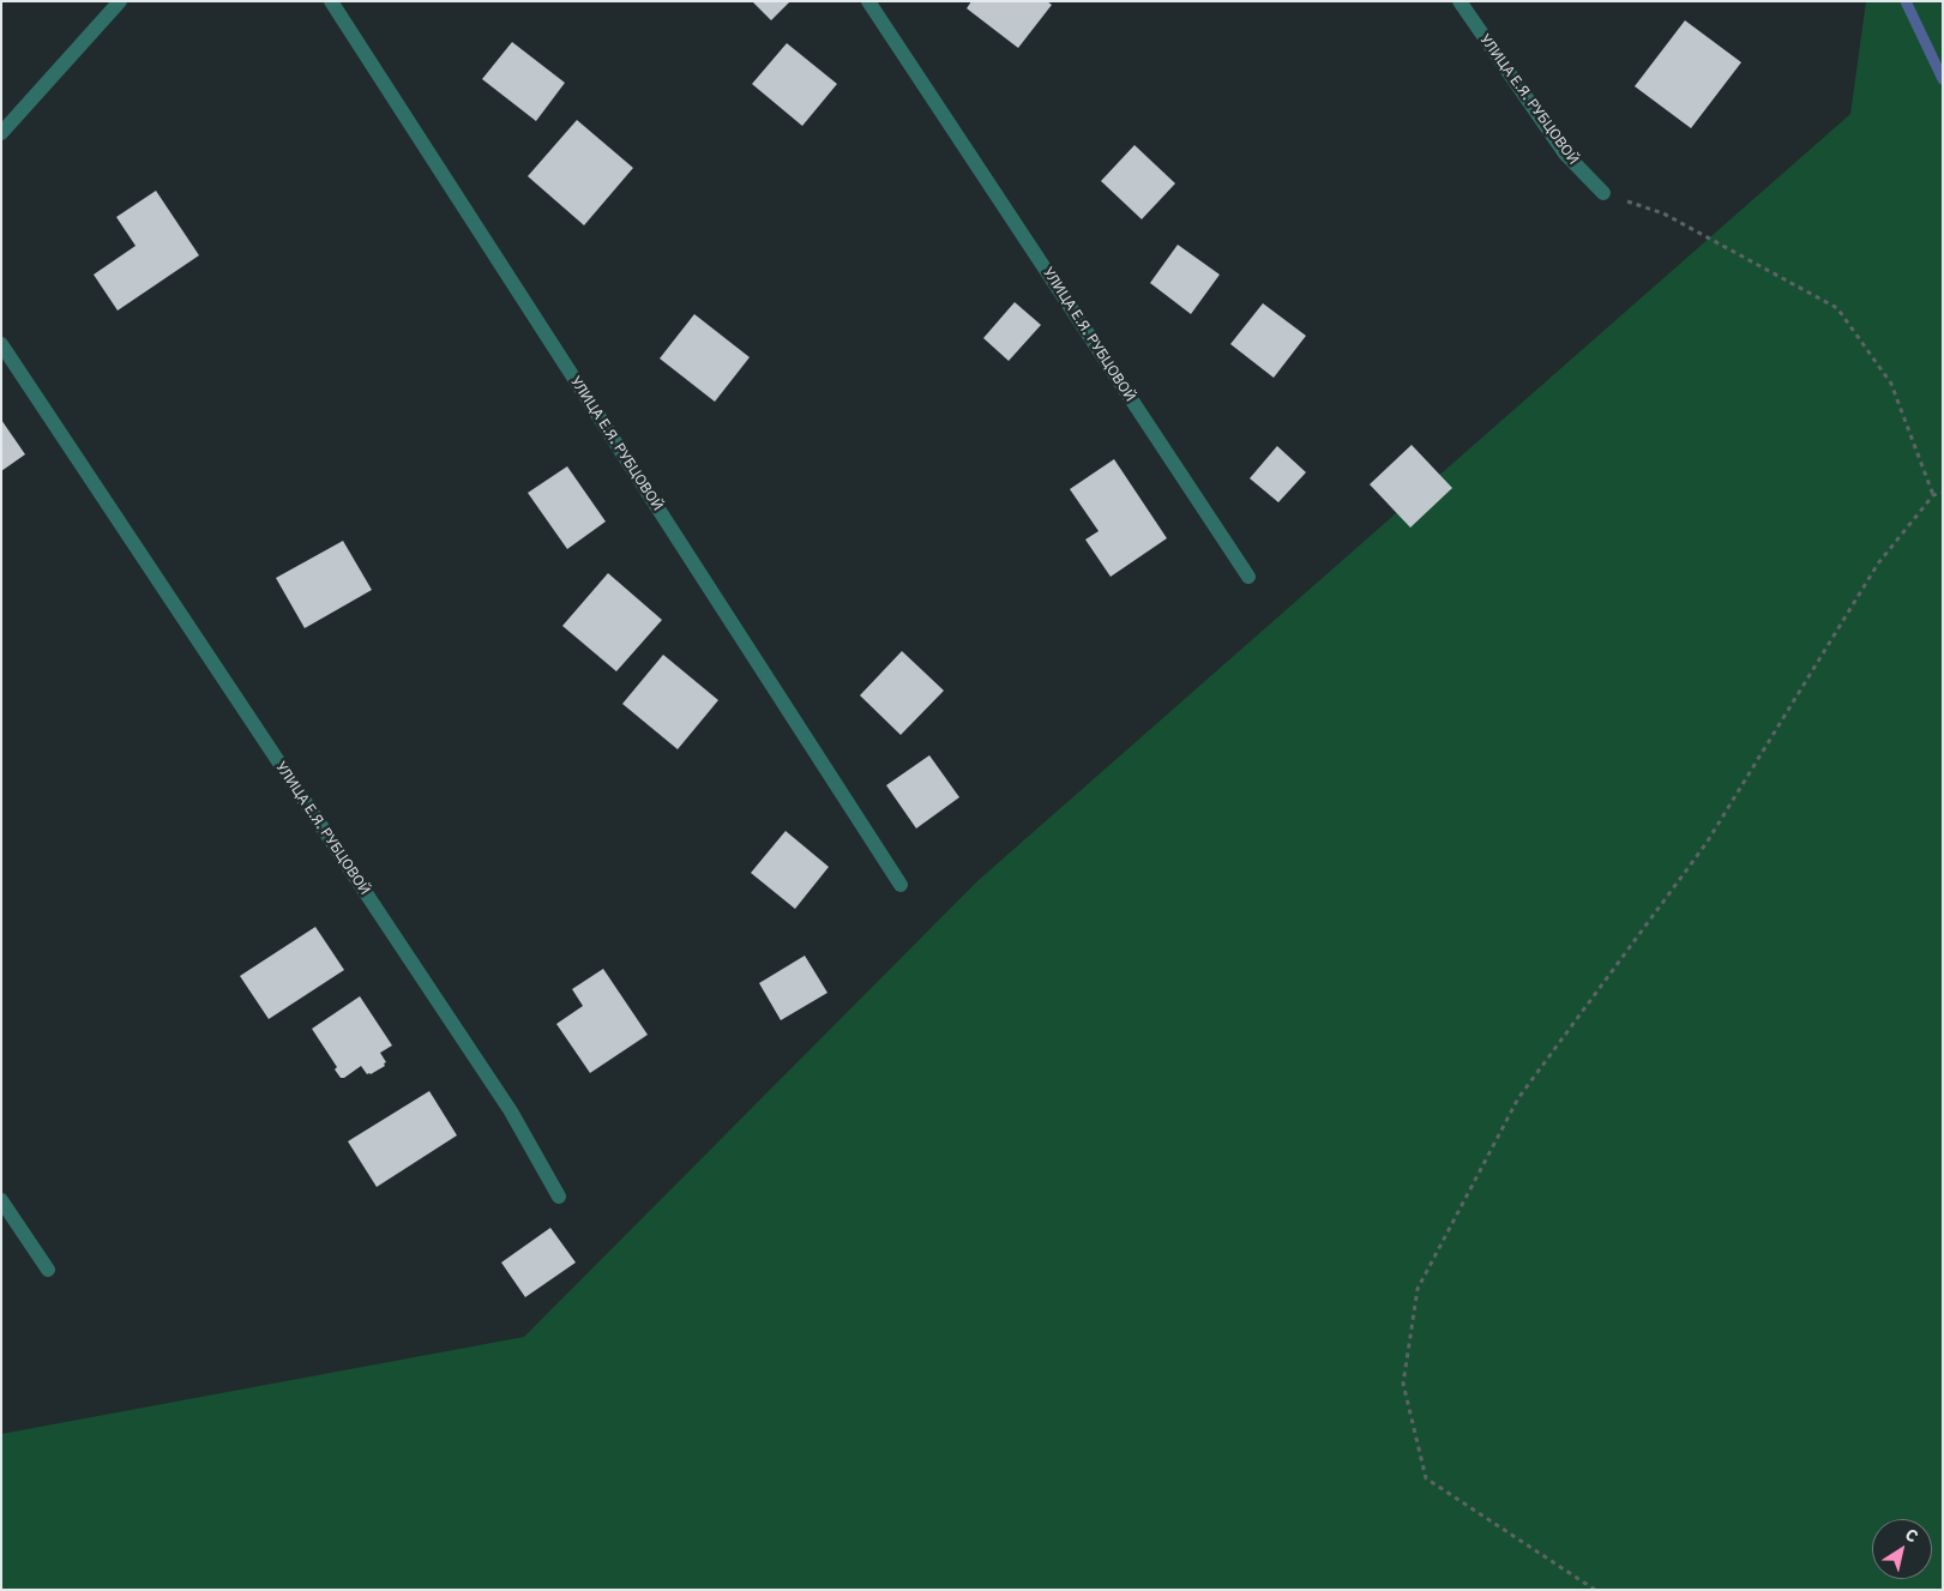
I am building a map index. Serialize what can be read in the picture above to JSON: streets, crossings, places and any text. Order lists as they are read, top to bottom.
{
  "streets": {
    "street": ["УЛИЦА Е.Я. РУБЦОВОЙ"]
  },
  "north": "top right"
}
